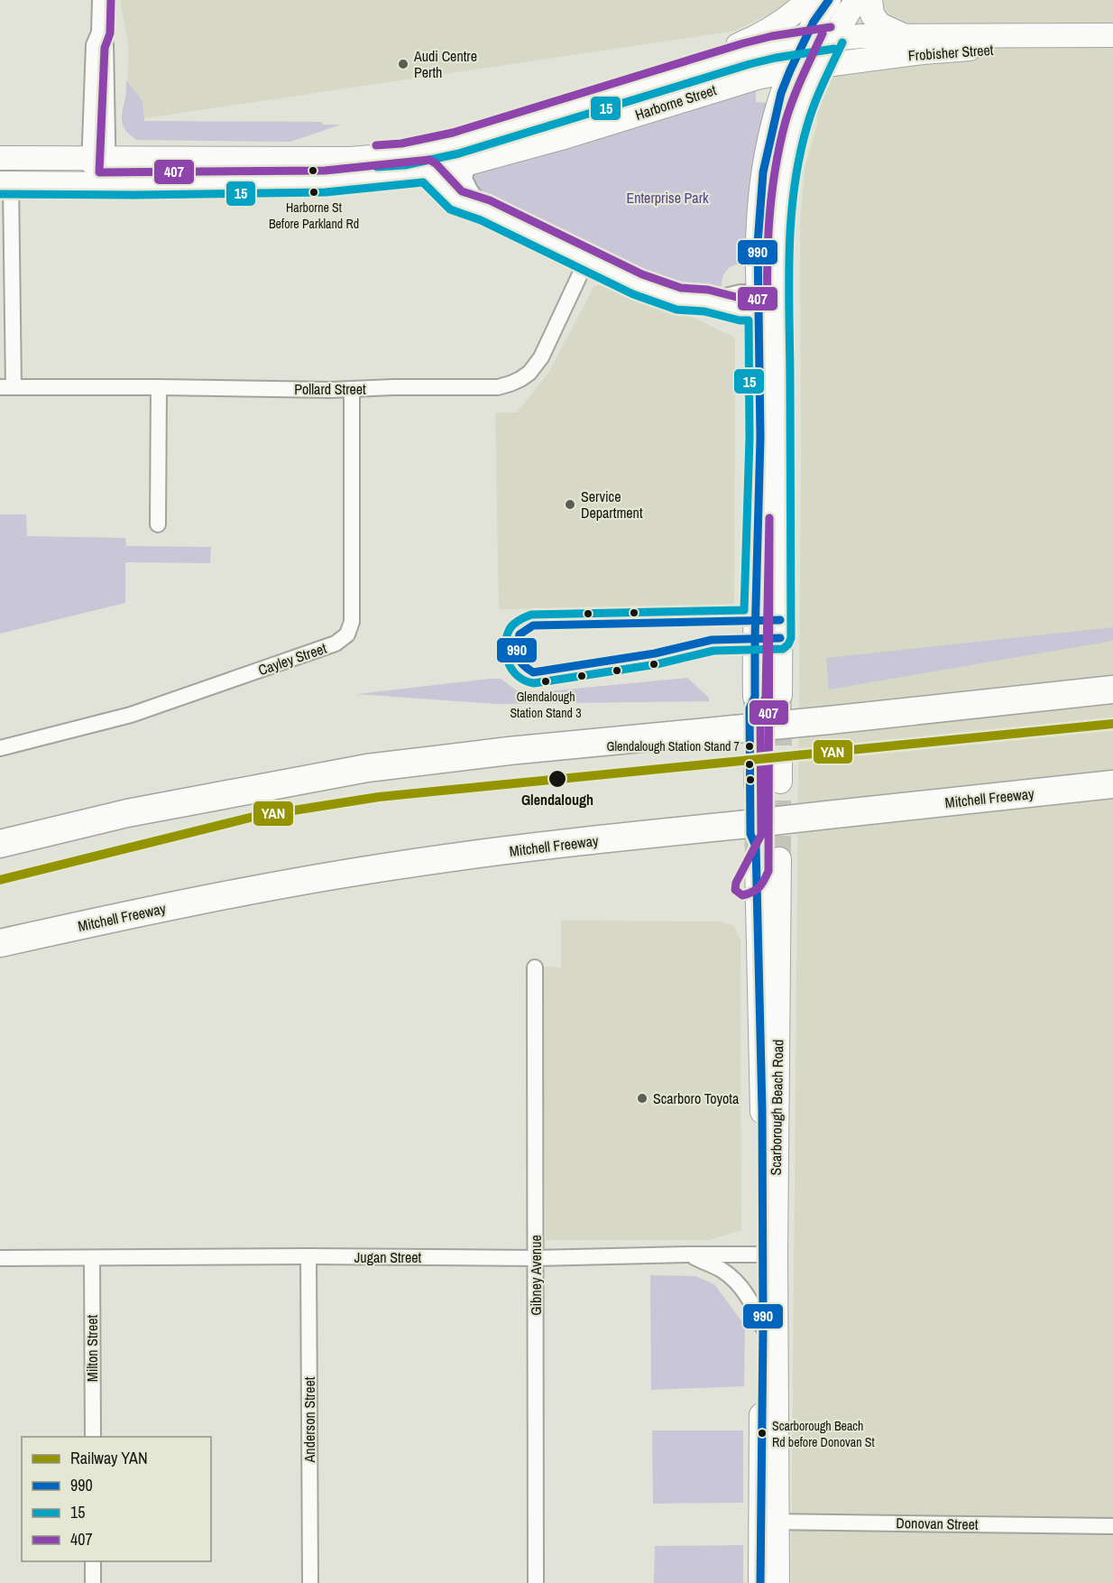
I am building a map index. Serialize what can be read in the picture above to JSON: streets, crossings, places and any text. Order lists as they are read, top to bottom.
{
  "streets": {
    "highway": ["Mitchell Freeway"],
    "main road": ["Frobisher Street", "Harborne Street", "Scarborough Beach Road"],
    "street": [
      "Pollard Street",
      "Cayley Street",
      "Jugan Street",
      "Gibney Avenue",
      "Milton Street",
      "Anderson Street",
      "Donovan Street"
    ]
  },
  "crossings": [
    ["Frobisher Street", "Harborne Street"],
    ["Pollard Street", "Cayley Street"],
    ["Scarborough Beach Road", "Jugan Street"],
    ["Scarborough Beach Road", "Donovan Street"],
    ["Jugan Street", "Gibney Avenue"],
    ["Jugan Street", "Milton Street"],
    ["Jugan Street", "Anderson Street"]
  ],
  "parks": ["Enterprise Park"],
  "places": [
    "Audi Centre Perth",
    "Harborne St Before Parkland Rd",
    "Service Department",
    "Glendalough Station Stand 3",
    "Glendalough Station Stand 7",
    "Glendalough",
    "Scarboro Toyota",
    "Scarborough Beach Rd before Donovan St"
  ],
  "lines": [
    "transit line 990",
    "transit line 407",
    "transit line 15",
    "rail line YAN"
  ],
  "legend": [
    "Railway YAN",
    "990",
    "15",
    "407"
  ]
}
